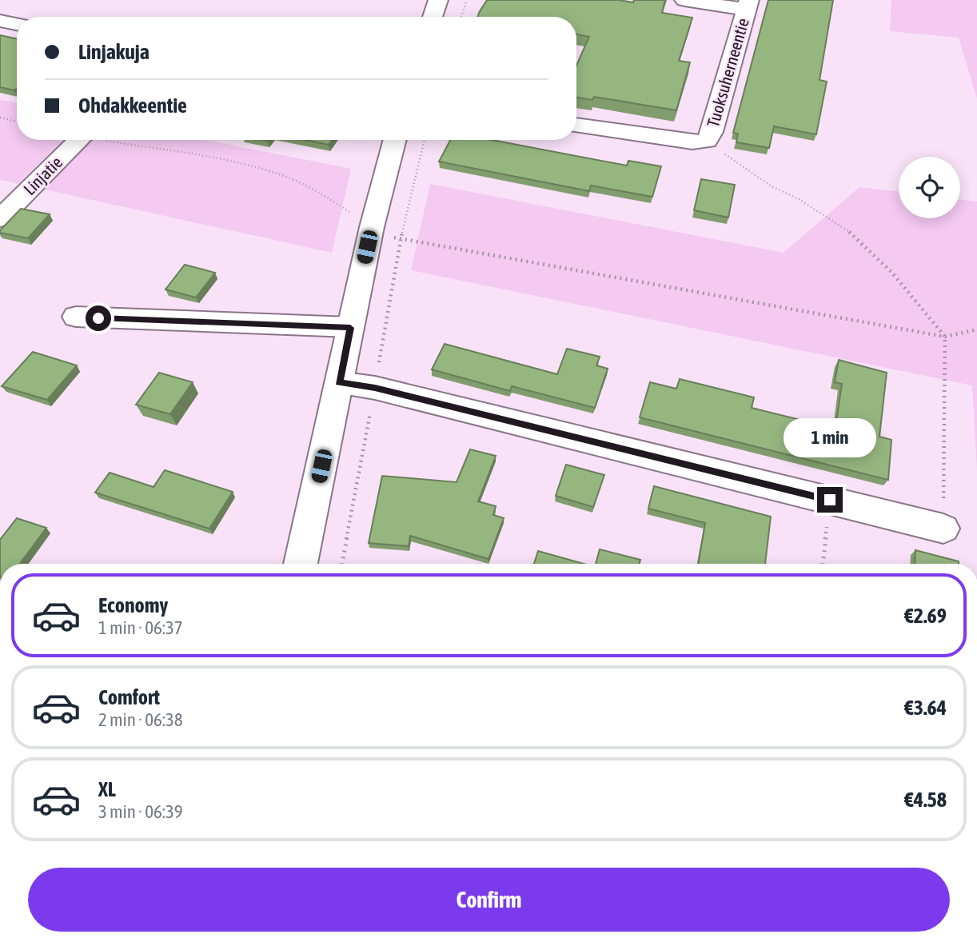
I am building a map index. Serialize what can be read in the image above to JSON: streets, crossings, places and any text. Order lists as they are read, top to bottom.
{
  "streets": {
    "street": ["Tuoksuherneentie", "Linjatie"]
  },
  "page": {
    "banner": ["Linjakuja", "Ohdakkeentie"],
    "bubble": "1 min",
    "list": [
      {
        "name": "Economy",
        "note": "1 min · 06:37",
        "value": "€2.69"
      },
      {
        "name": "Comfort",
        "note": "2 min · 06:38",
        "value": "€3.64"
      },
      {
        "name": "XL",
        "note": "3 min · 06:39",
        "value": "€4.58"
      }
    ],
    "buttons": "Confirm"
  }
}
